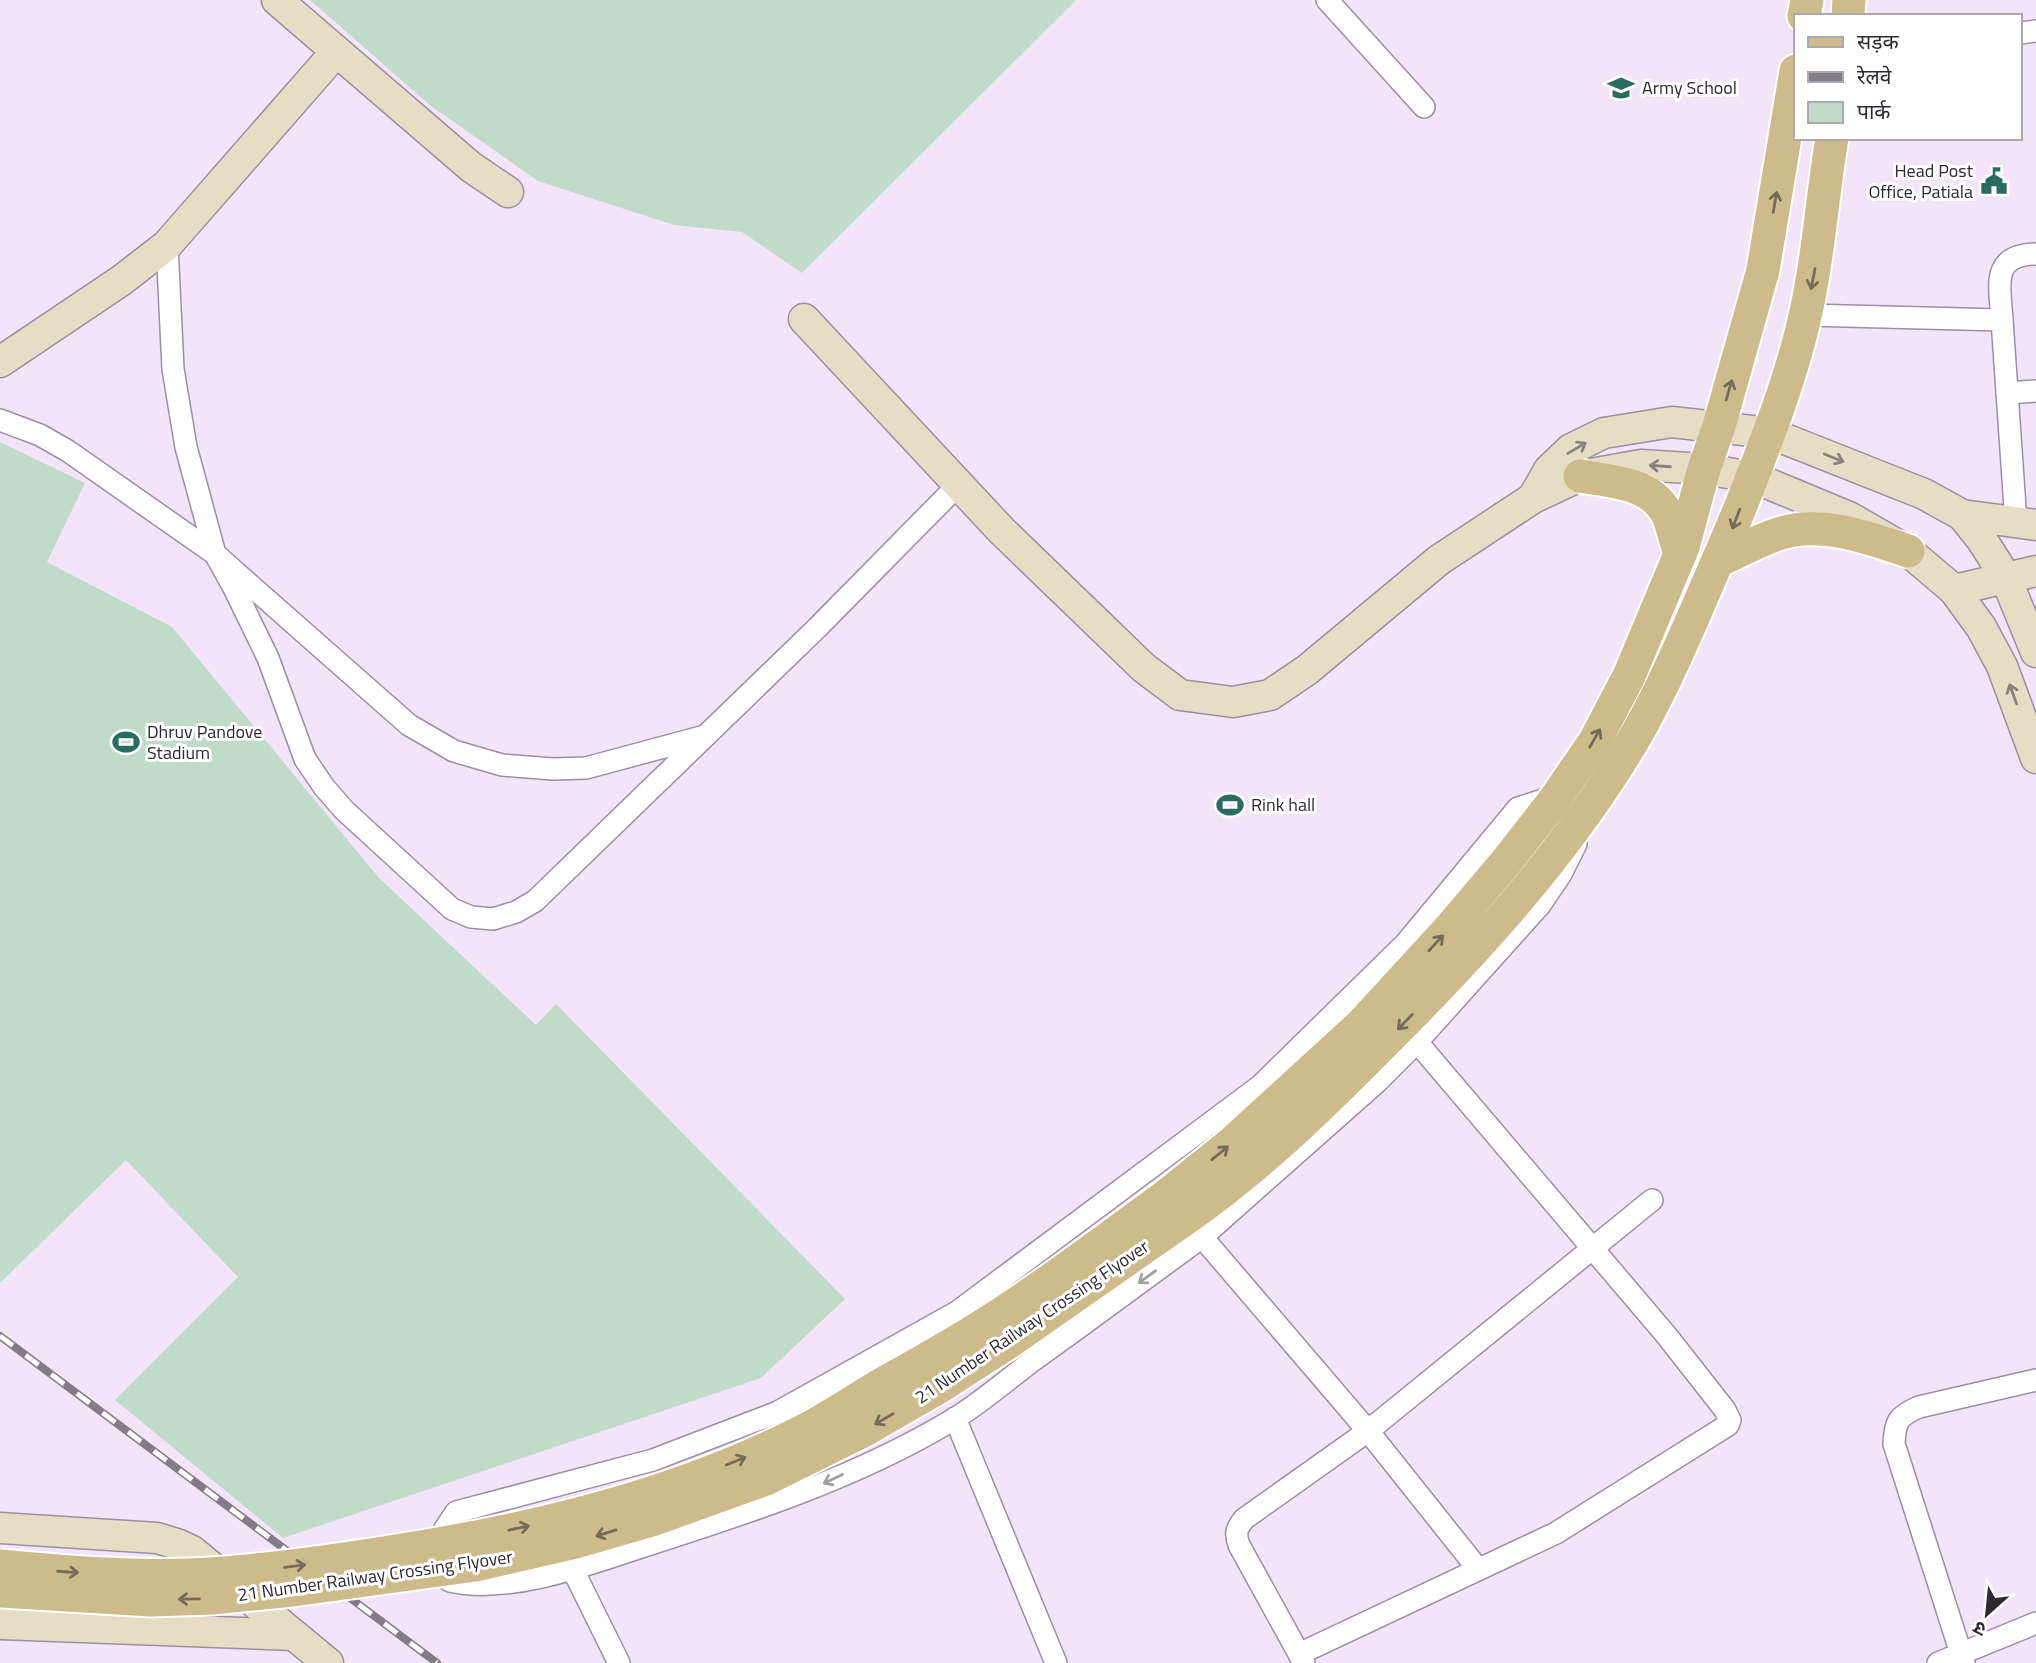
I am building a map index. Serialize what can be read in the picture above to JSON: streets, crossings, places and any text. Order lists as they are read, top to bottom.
{
  "streets": {
    "main road": ["21 Number Railway Crossing Flyover"]
  },
  "places": {
    "school or university": ["Army School"],
    "public building": ["Head Post Office, Patiala"],
    "sports": ["Dhruv Pandove Stadium", "Rink hall"]
  },
  "legend": ["सड़क", "रेलवे", "पार्क"],
  "north": "bottom left"
}
